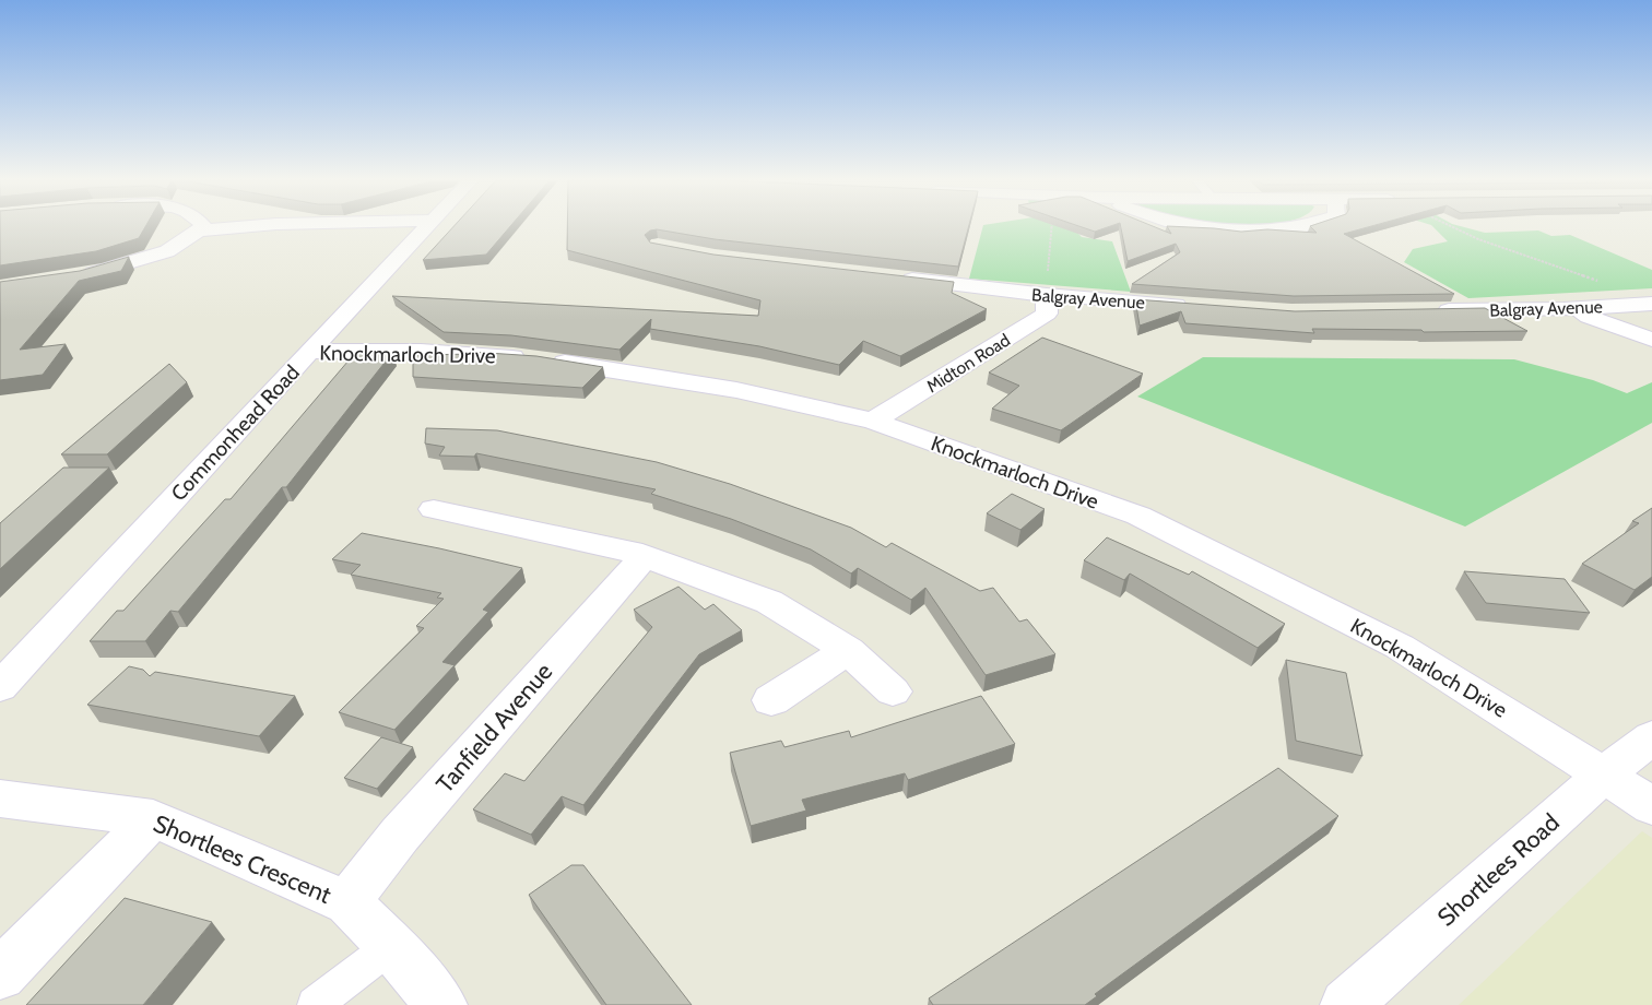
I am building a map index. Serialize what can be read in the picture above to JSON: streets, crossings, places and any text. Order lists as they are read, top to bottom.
{
  "streets": {
    "street": [
      "Balgray Avenue",
      "Knockmarloch Drive",
      "Midton Road",
      "Commonhead Road",
      "Tanfield Avenue",
      "Shortlees Crescent",
      "Shortlees Road"
    ]
  },
  "crossings": [
    ["Balgray Avenue", "Midton Road"],
    ["Knockmarloch Drive", "Midton Road"],
    ["Knockmarloch Drive", "Commonhead Road"],
    ["Knockmarloch Drive", "Shortlees Road"],
    ["Tanfield Avenue", "Shortlees Crescent"]
  ]
}
